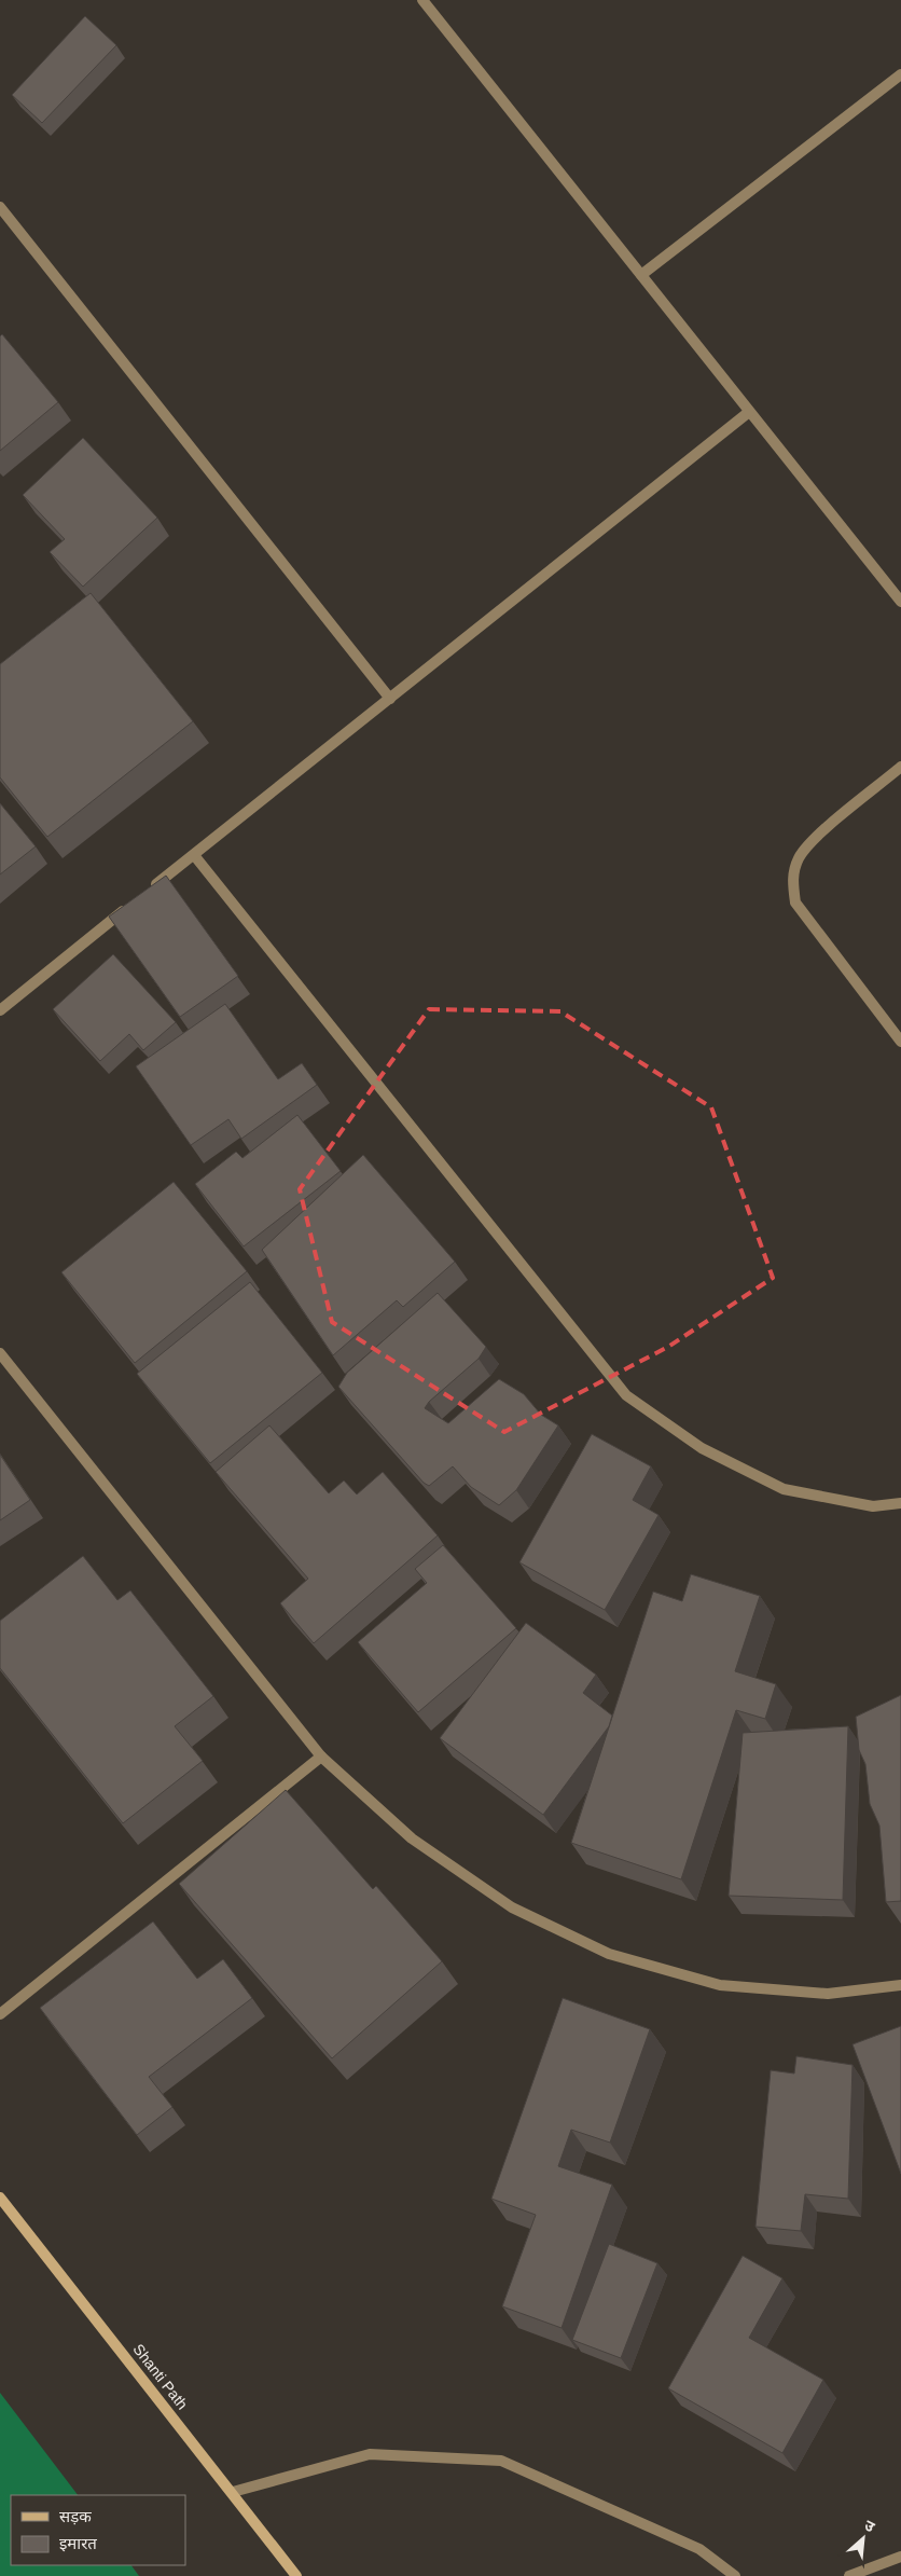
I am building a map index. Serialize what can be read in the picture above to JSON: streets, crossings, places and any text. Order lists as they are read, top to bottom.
{
  "streets": {
    "main road": ["Shanti Path"]
  },
  "legend": ["सड़क", "इमारत"],
  "north": "top right"
}
